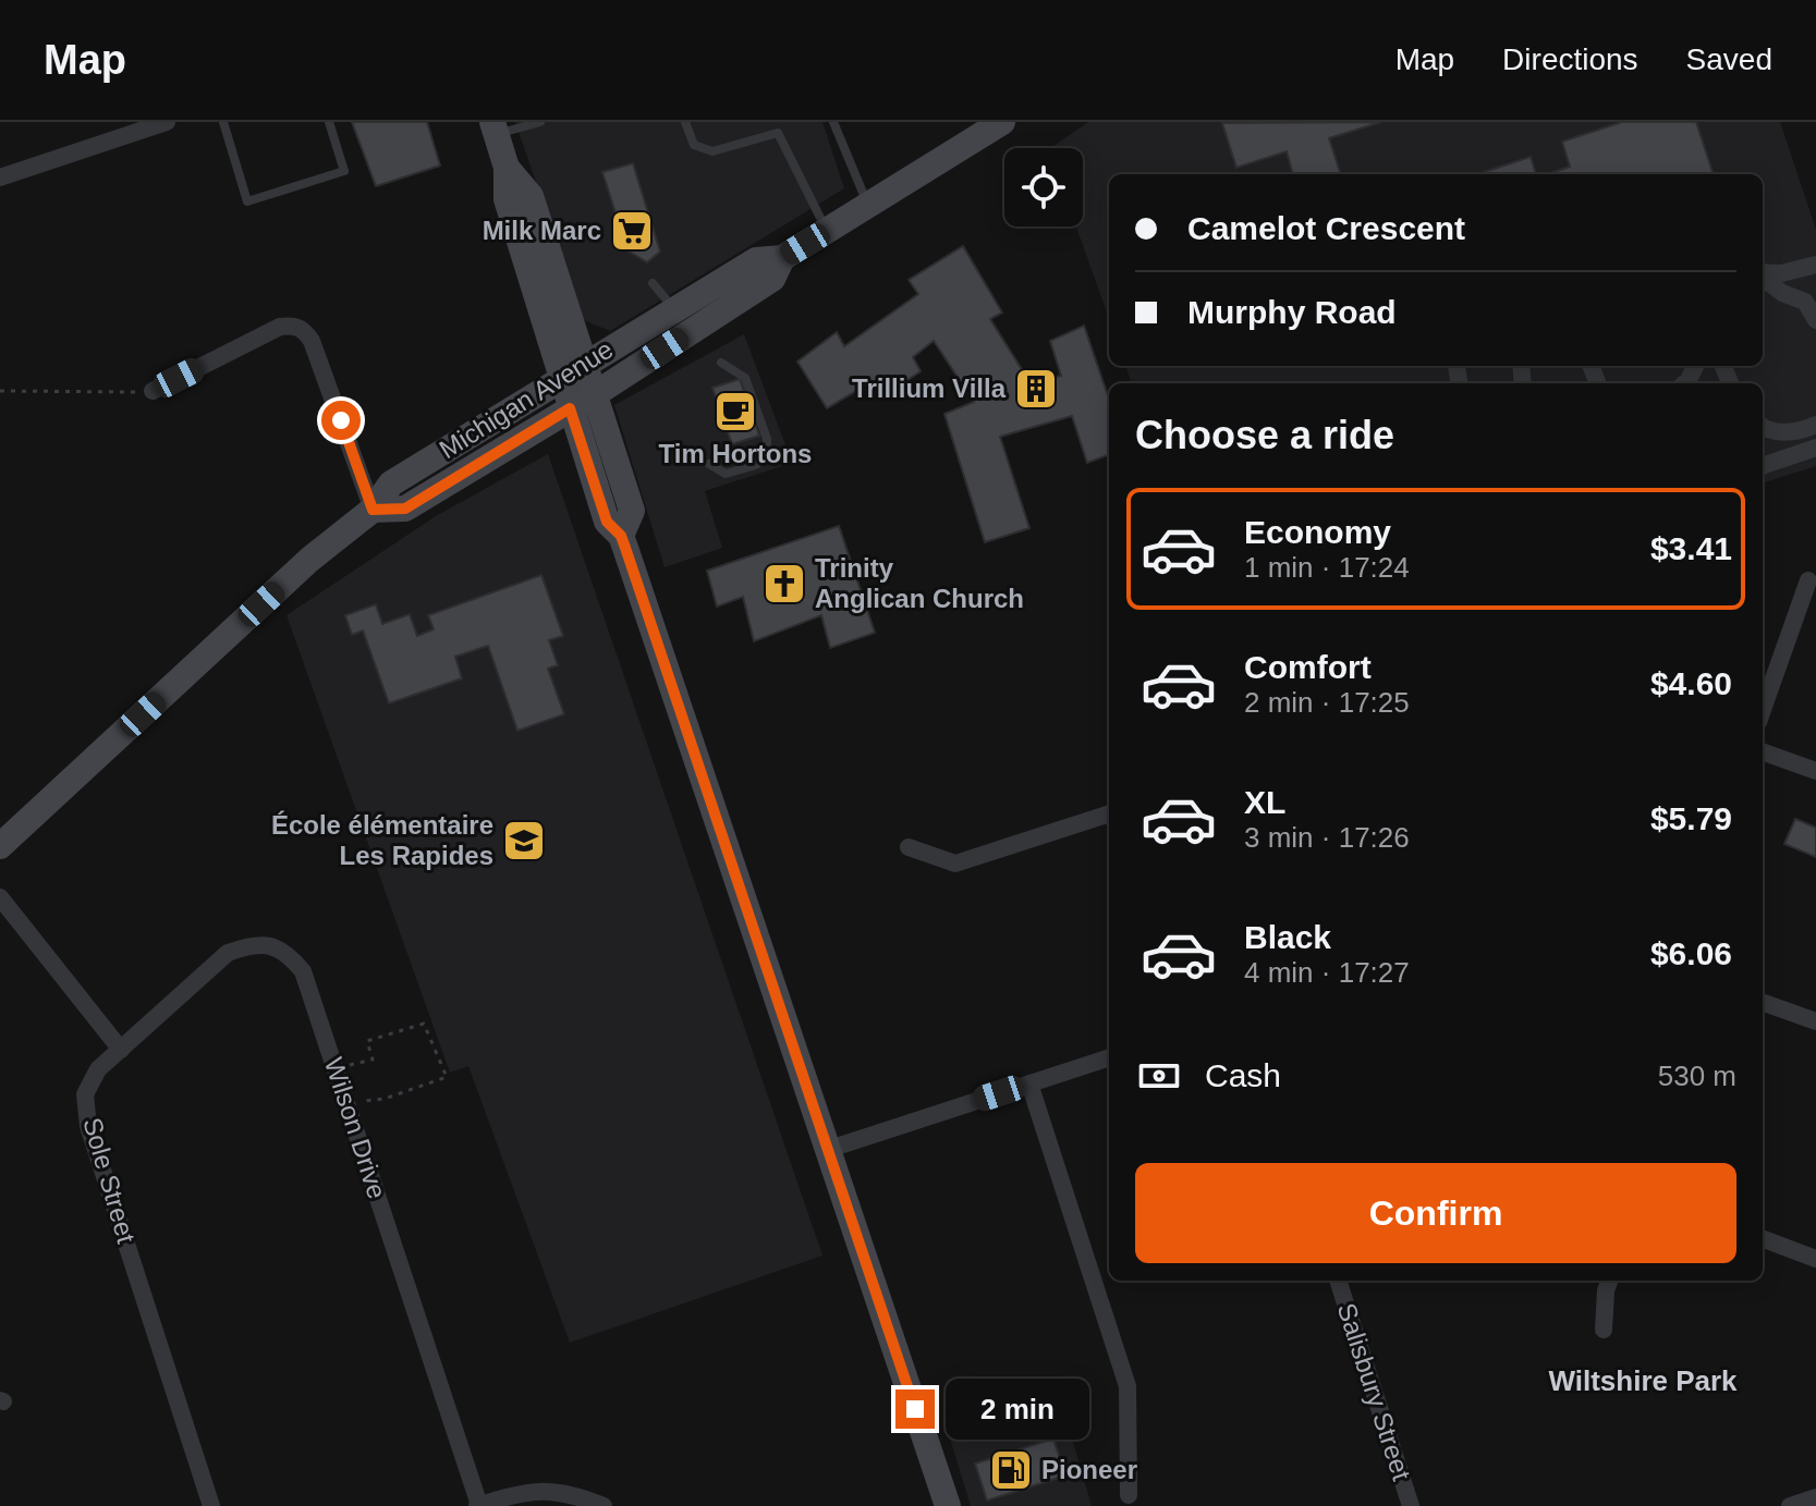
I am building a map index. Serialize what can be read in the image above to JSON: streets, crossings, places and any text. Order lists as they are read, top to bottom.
{
  "streets": {
    "main road": ["Michigan Avenue"],
    "street": ["Wilson Drive", "Sole Street", "Salisbury Street"]
  },
  "crossings": [
    ["Wilson Drive", "Sole Street"]
  ],
  "districts": ["Wiltshire Park"],
  "places": {
    "supermarket": ["Milk Marc"],
    "building": ["Trillium Villa"],
    "cafe": ["Tim Hortons"],
    "church": ["Trinity Anglican Church"],
    "school or university": ["École élémentaire Les Rapides"],
    "fuel station": ["Pioneer"]
  },
  "page": {
    "header": "Map",
    "nav": ["Map", "Directions", "Saved"],
    "banner": ["Camelot Crescent", "Murphy Road"],
    "heading": "Choose a ride",
    "list": [
      {
        "name": "Economy",
        "note": "1 min · 17:24",
        "value": "$3.41"
      },
      {
        "name": "Comfort",
        "note": "2 min · 17:25",
        "value": "$4.60"
      },
      {
        "name": "XL",
        "note": "3 min · 17:26",
        "value": "$5.79"
      },
      {
        "name": "Black",
        "note": "4 min · 17:27",
        "value": "$6.06"
      }
    ],
    "pay": ["Cash", "530 m"],
    "buttons": "Confirm",
    "bubble": "2 min"
  }
}
